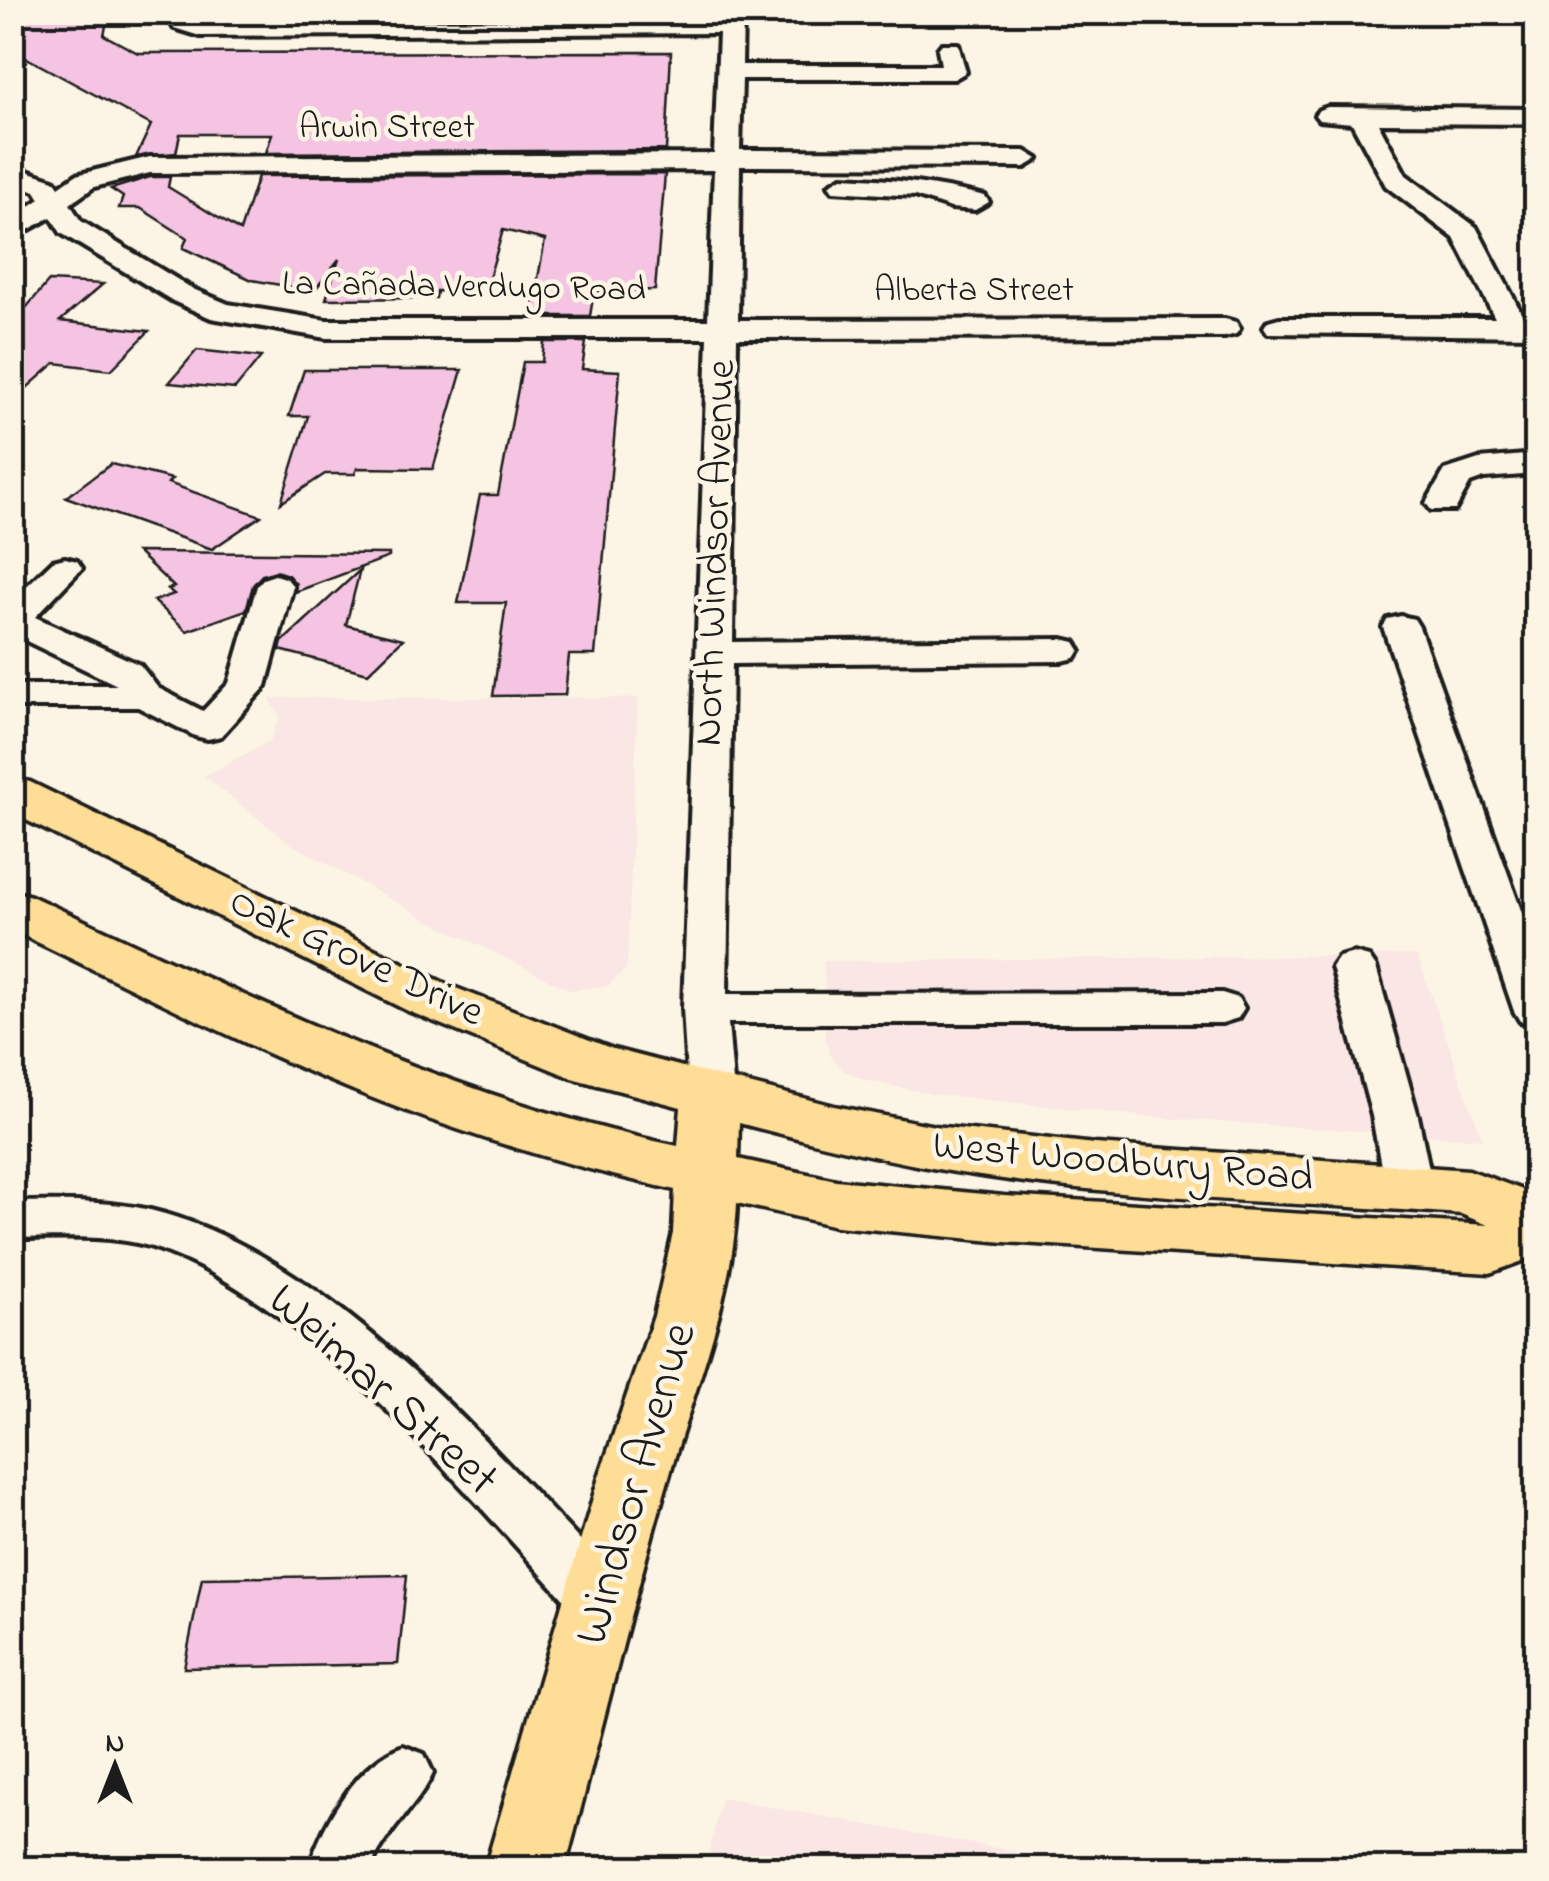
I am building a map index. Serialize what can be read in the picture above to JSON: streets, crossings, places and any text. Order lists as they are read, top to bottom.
{
  "streets": {
    "main road": ["Oak Grove Drive", "West Woodbury Road", "Windsor Avenue"],
    "street": [
      "Arwin Street",
      "La Cañada Verdugo Road",
      "Alberta Street",
      "North Windsor Avenue",
      "Weimar Street"
    ]
  },
  "crossings": [
    ["Arwin Street", "La Cañada Verdugo Road"],
    ["Arwin Street", "North Windsor Avenue"],
    ["La Cañada Verdugo Road", "Alberta Street"],
    ["La Cañada Verdugo Road", "North Windsor Avenue"],
    ["Alberta Street", "North Windsor Avenue"],
    ["North Windsor Avenue", "Oak Grove Drive"],
    ["North Windsor Avenue", "West Woodbury Road"],
    ["North Windsor Avenue", "Windsor Avenue"],
    ["Oak Grove Drive", "West Woodbury Road"],
    ["Oak Grove Drive", "Windsor Avenue"],
    ["West Woodbury Road", "Windsor Avenue"],
    ["Weimar Street", "Windsor Avenue"]
  ],
  "north": "top"
}
